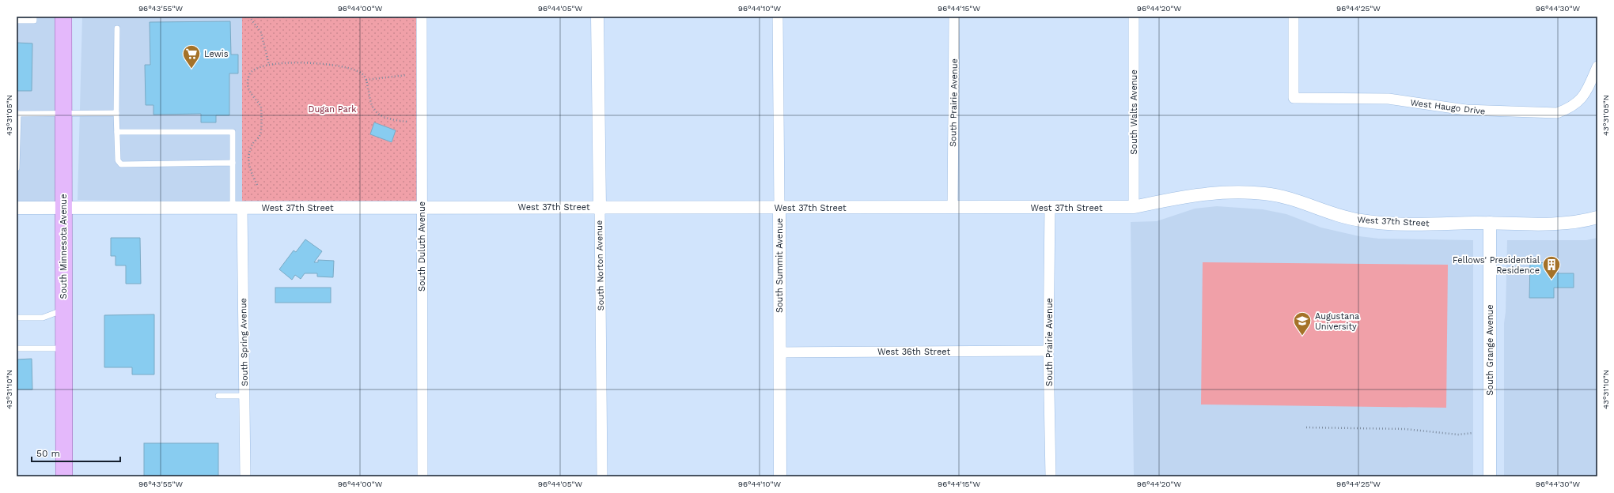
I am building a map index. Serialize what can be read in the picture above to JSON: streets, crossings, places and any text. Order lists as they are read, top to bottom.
{
  "streets": {
    "main road": ["South Minnesota Avenue"],
    "street": [
      "South Prairie Avenue",
      "West Haugo Drive",
      "South Walts Avenue",
      "West 37th Street",
      "South Duluth Avenue",
      "South Norton Avenue",
      "South Summit Avenue",
      "South Spring Avenue",
      "South Grange Avenue",
      "West 36th Street"
    ]
  },
  "crossings": [
    ["South Prairie Avenue", "West 37th Street"],
    ["South Prairie Avenue", "West 36th Street"],
    ["South Walts Avenue", "West 37th Street"],
    ["West 37th Street", "South Minnesota Avenue"],
    ["West 37th Street", "South Duluth Avenue"],
    ["West 37th Street", "South Norton Avenue"],
    ["West 37th Street", "South Summit Avenue"],
    ["West 37th Street", "South Spring Avenue"],
    ["West 37th Street", "South Grange Avenue"],
    ["South Summit Avenue", "West 36th Street"]
  ],
  "parks": ["Dugan Park"],
  "places": {
    "supermarket": ["Lewis"],
    "building": ["Fellows' Presidential Residence"],
    "school or university": ["Augustana University"]
  },
  "scale_bar": "50 m",
  "coordinates": [
    "96°43'55\"W",
    "96°44'00\"W",
    "96°44'05\"W",
    "96°44'10\"W",
    "96°44'15\"W",
    "96°44'20\"W",
    "96°44'25\"W",
    "96°44'30\"W",
    "43°31'05\"N",
    "43°31'10\"N"
  ]
}
